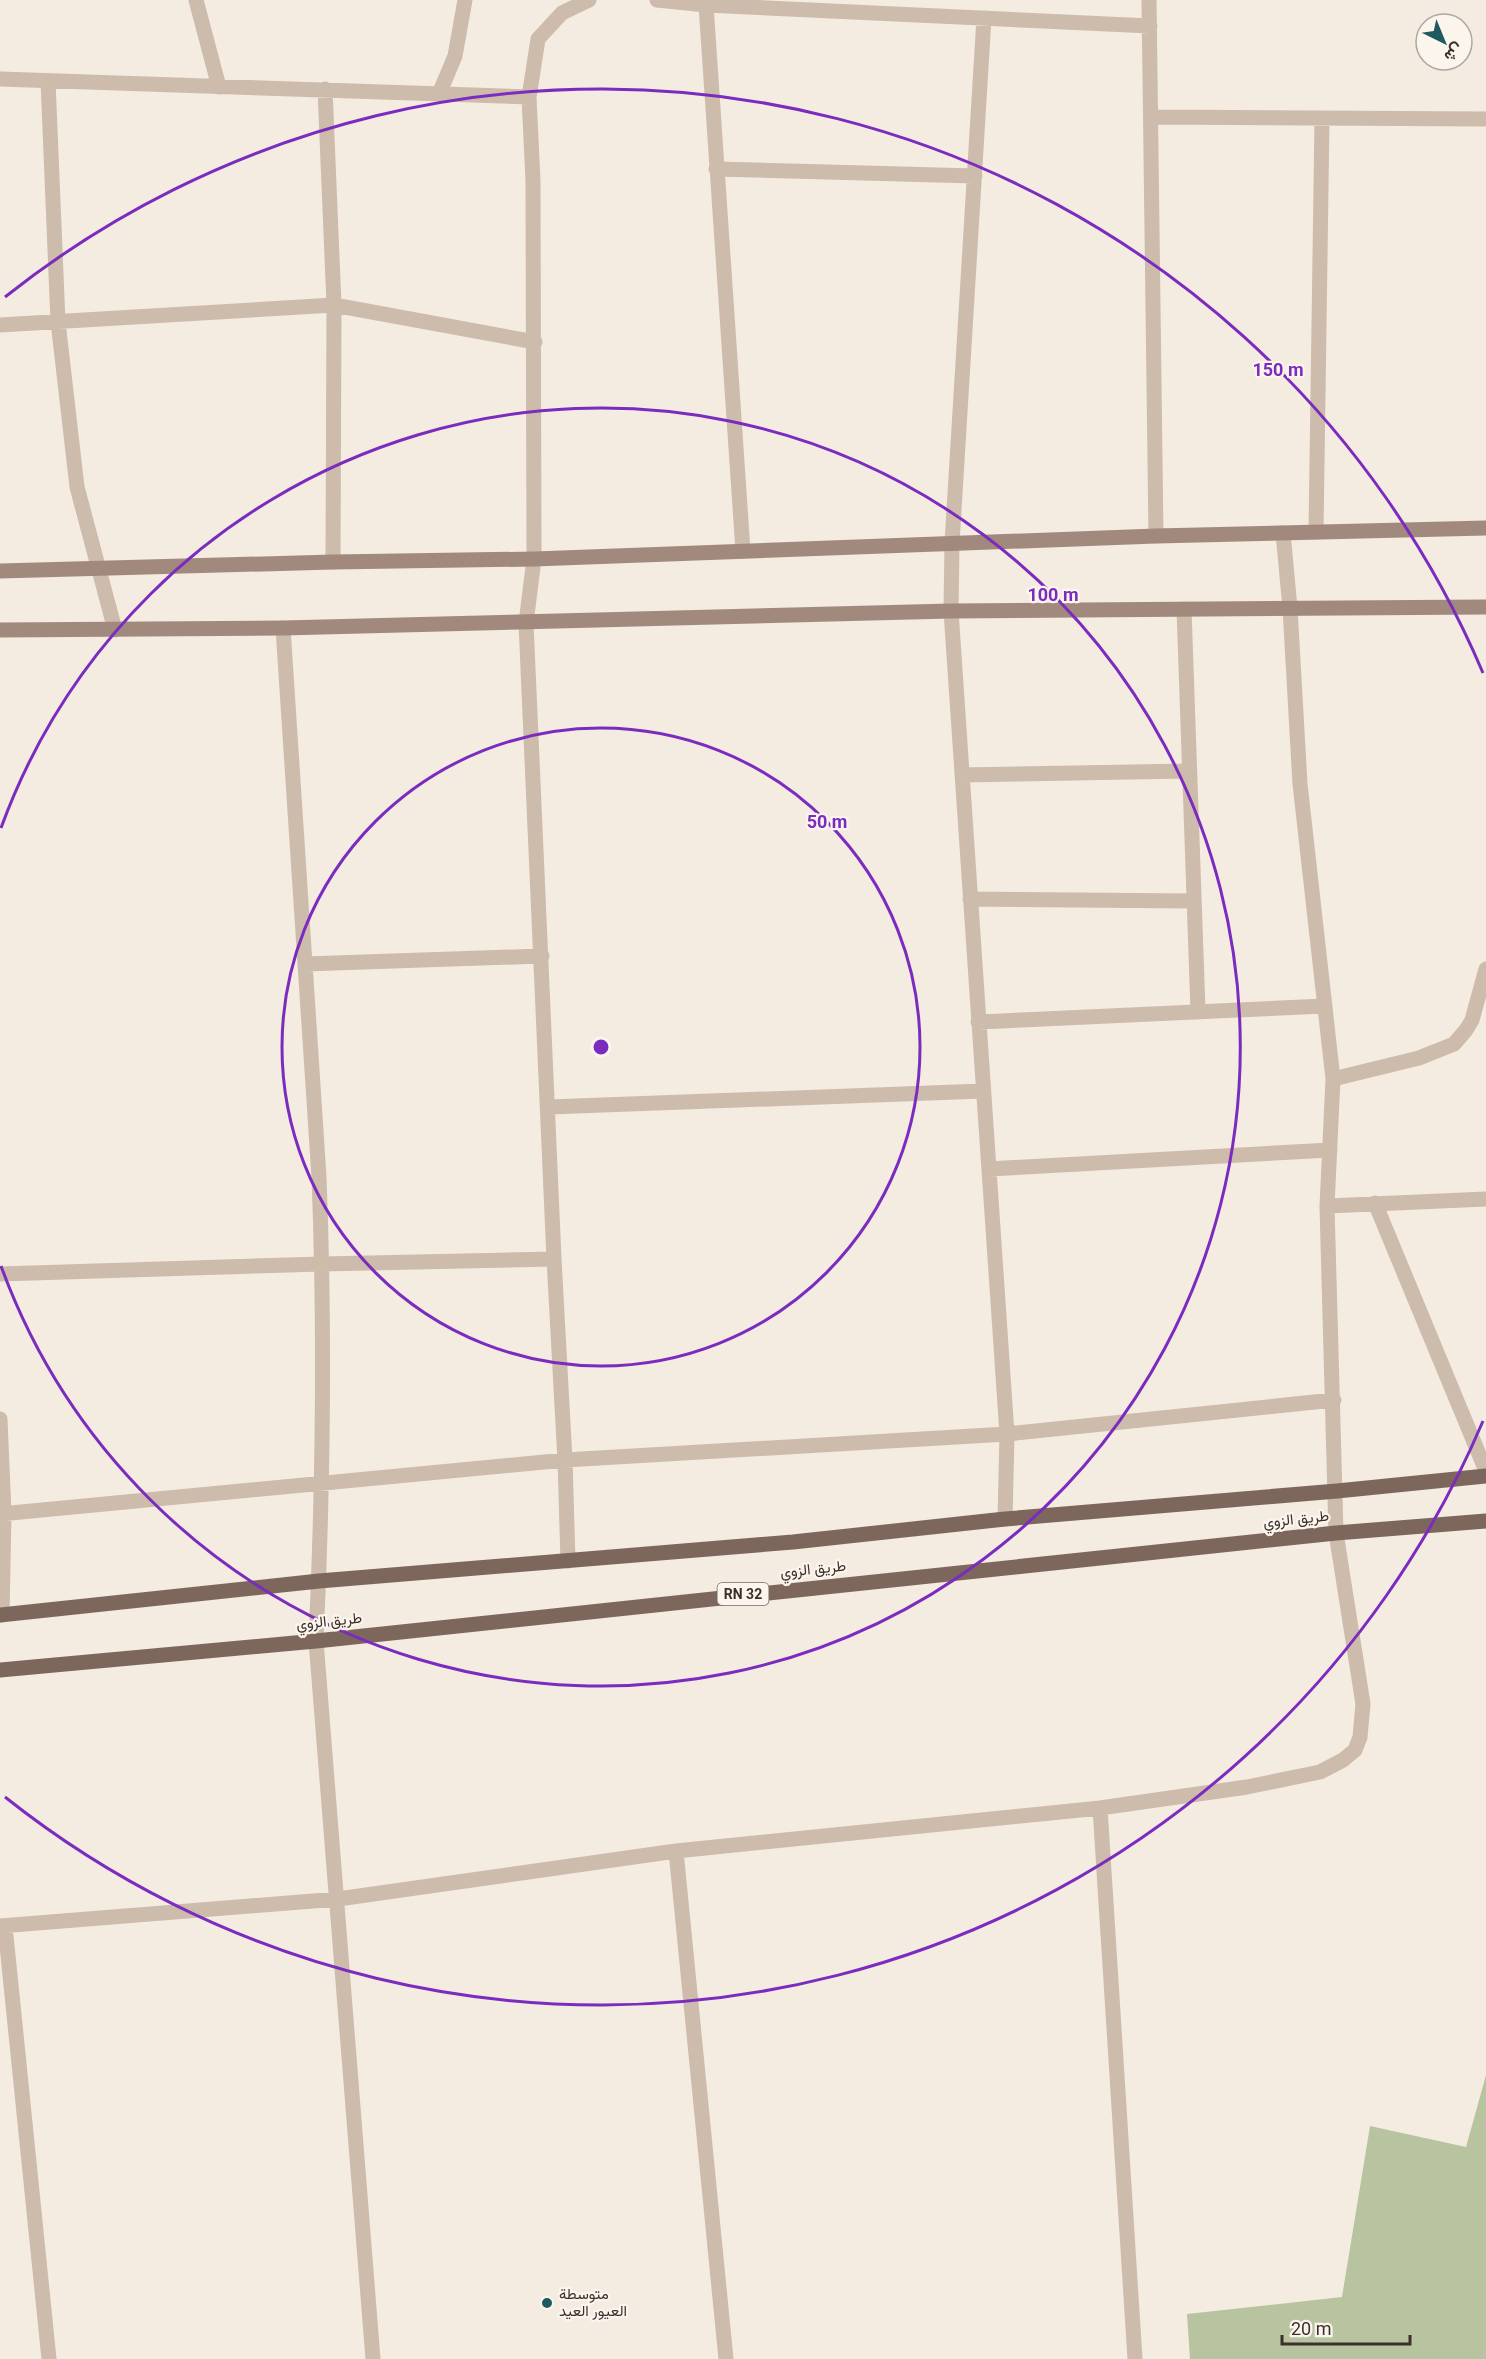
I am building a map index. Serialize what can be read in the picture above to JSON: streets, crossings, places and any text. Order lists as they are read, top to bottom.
{
  "streets": {
    "main road": ["طريق الزوي", "RN 32"]
  },
  "places": ["متوسطة العيور العيد"],
  "scale_bar": "20 m",
  "north": "bottom right",
  "rings": ["150 m", "100 m", "50 m"]
}
